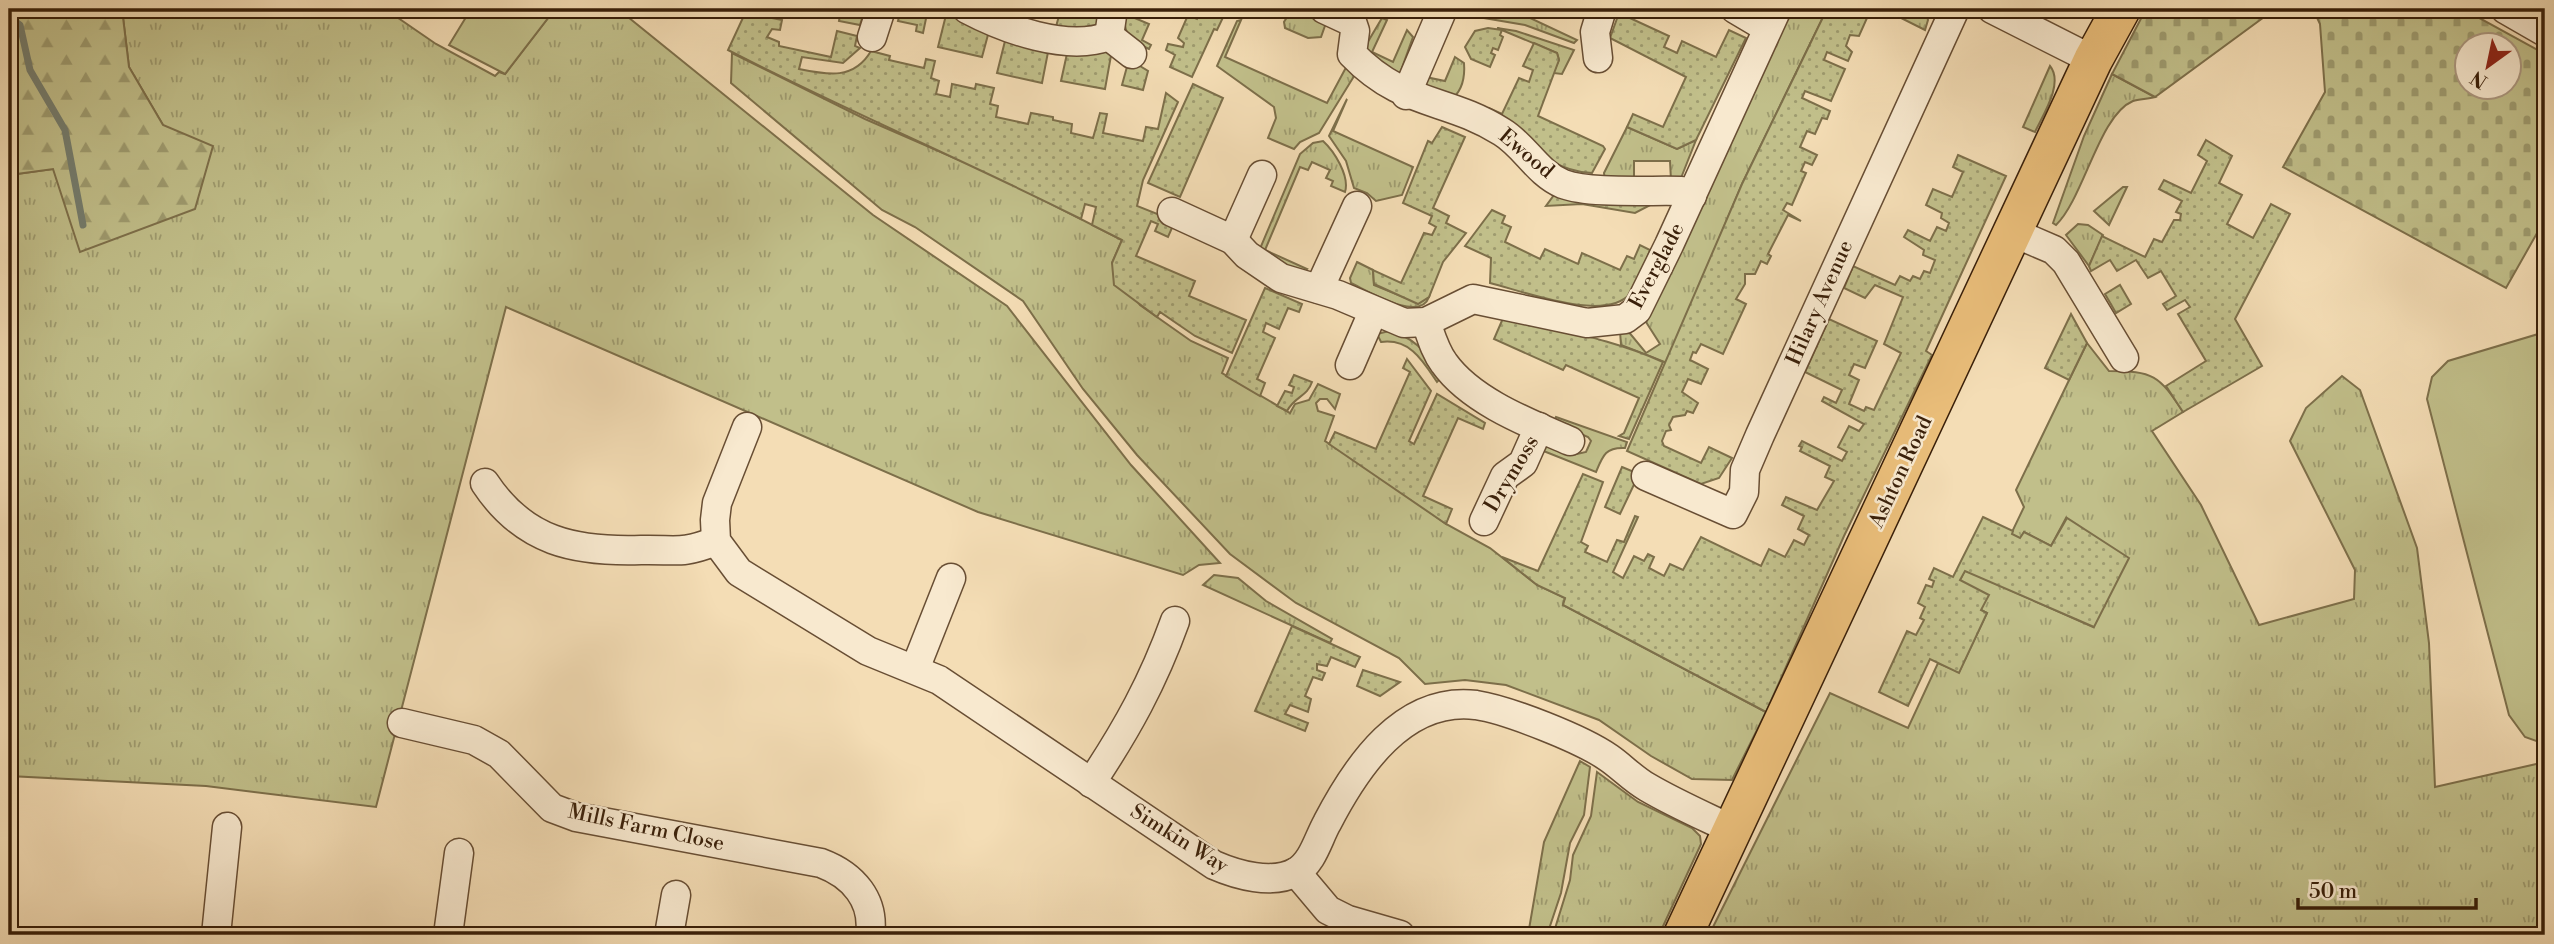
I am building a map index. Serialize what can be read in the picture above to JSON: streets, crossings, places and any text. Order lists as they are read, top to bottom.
{
  "streets": {
    "highway": ["Ashton Road"],
    "street": [
      "Ewood",
      "Everglade",
      "Hilary Avenue",
      "Drymoss",
      "Mills Farm Close",
      "Simkin Way"
    ]
  },
  "crossings": [
    ["Ewood", "Everglade"],
    ["Everglade", "Drymoss"]
  ],
  "scale_bar": "50 m",
  "north": "bottom left"
}
